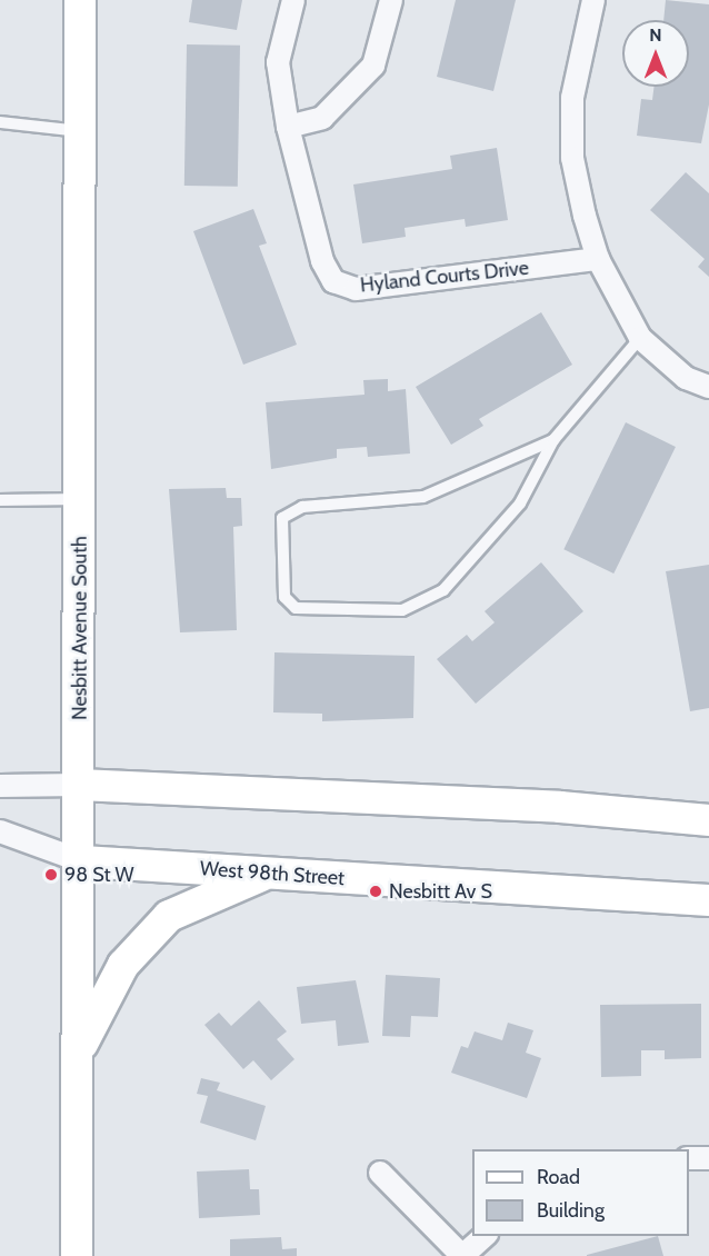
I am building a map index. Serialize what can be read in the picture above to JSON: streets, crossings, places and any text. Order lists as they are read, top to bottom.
{
  "streets": {
    "street": ["Hyland Courts Drive", "Nesbitt Avenue South", "West 98th Street"]
  },
  "crossings": [
    ["Nesbitt Avenue South", "West 98th Street"]
  ],
  "places": ["98 St W", "Nesbitt Av S"],
  "legend": ["Road", "Building"],
  "north": "top"
}
